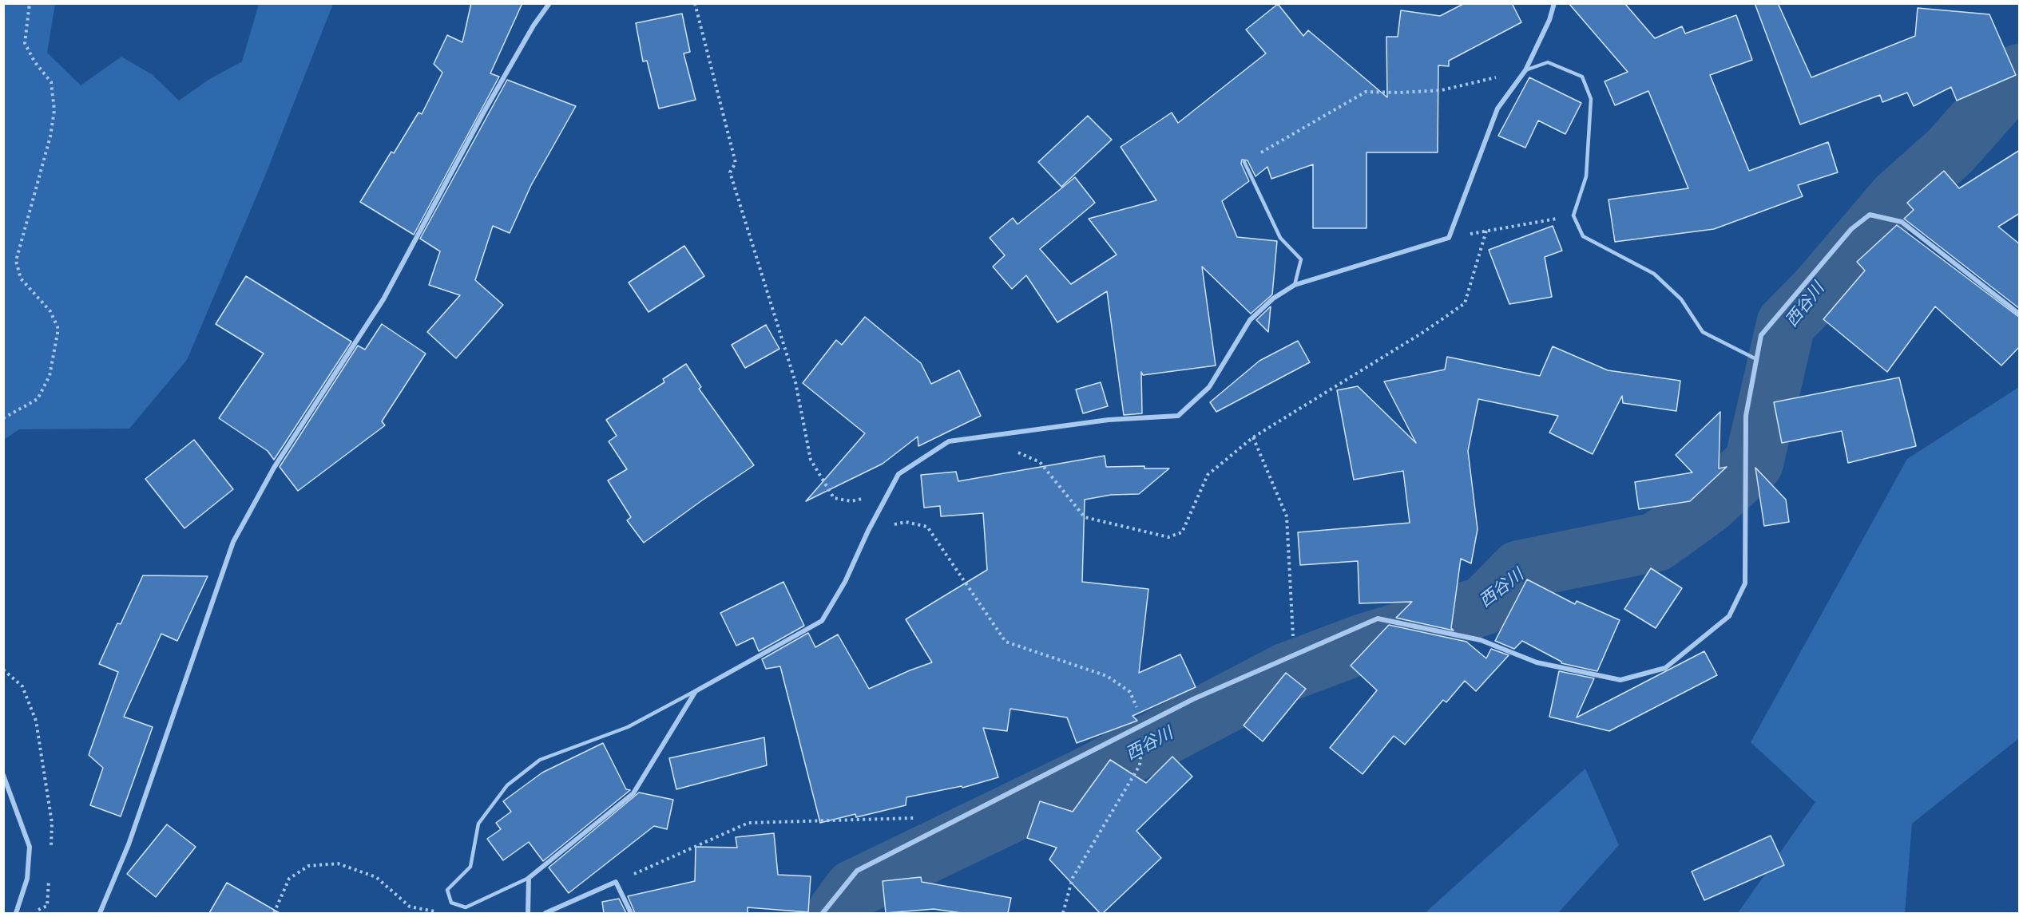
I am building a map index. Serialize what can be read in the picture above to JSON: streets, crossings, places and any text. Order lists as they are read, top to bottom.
{
  "water": ["西谷川"]
}
